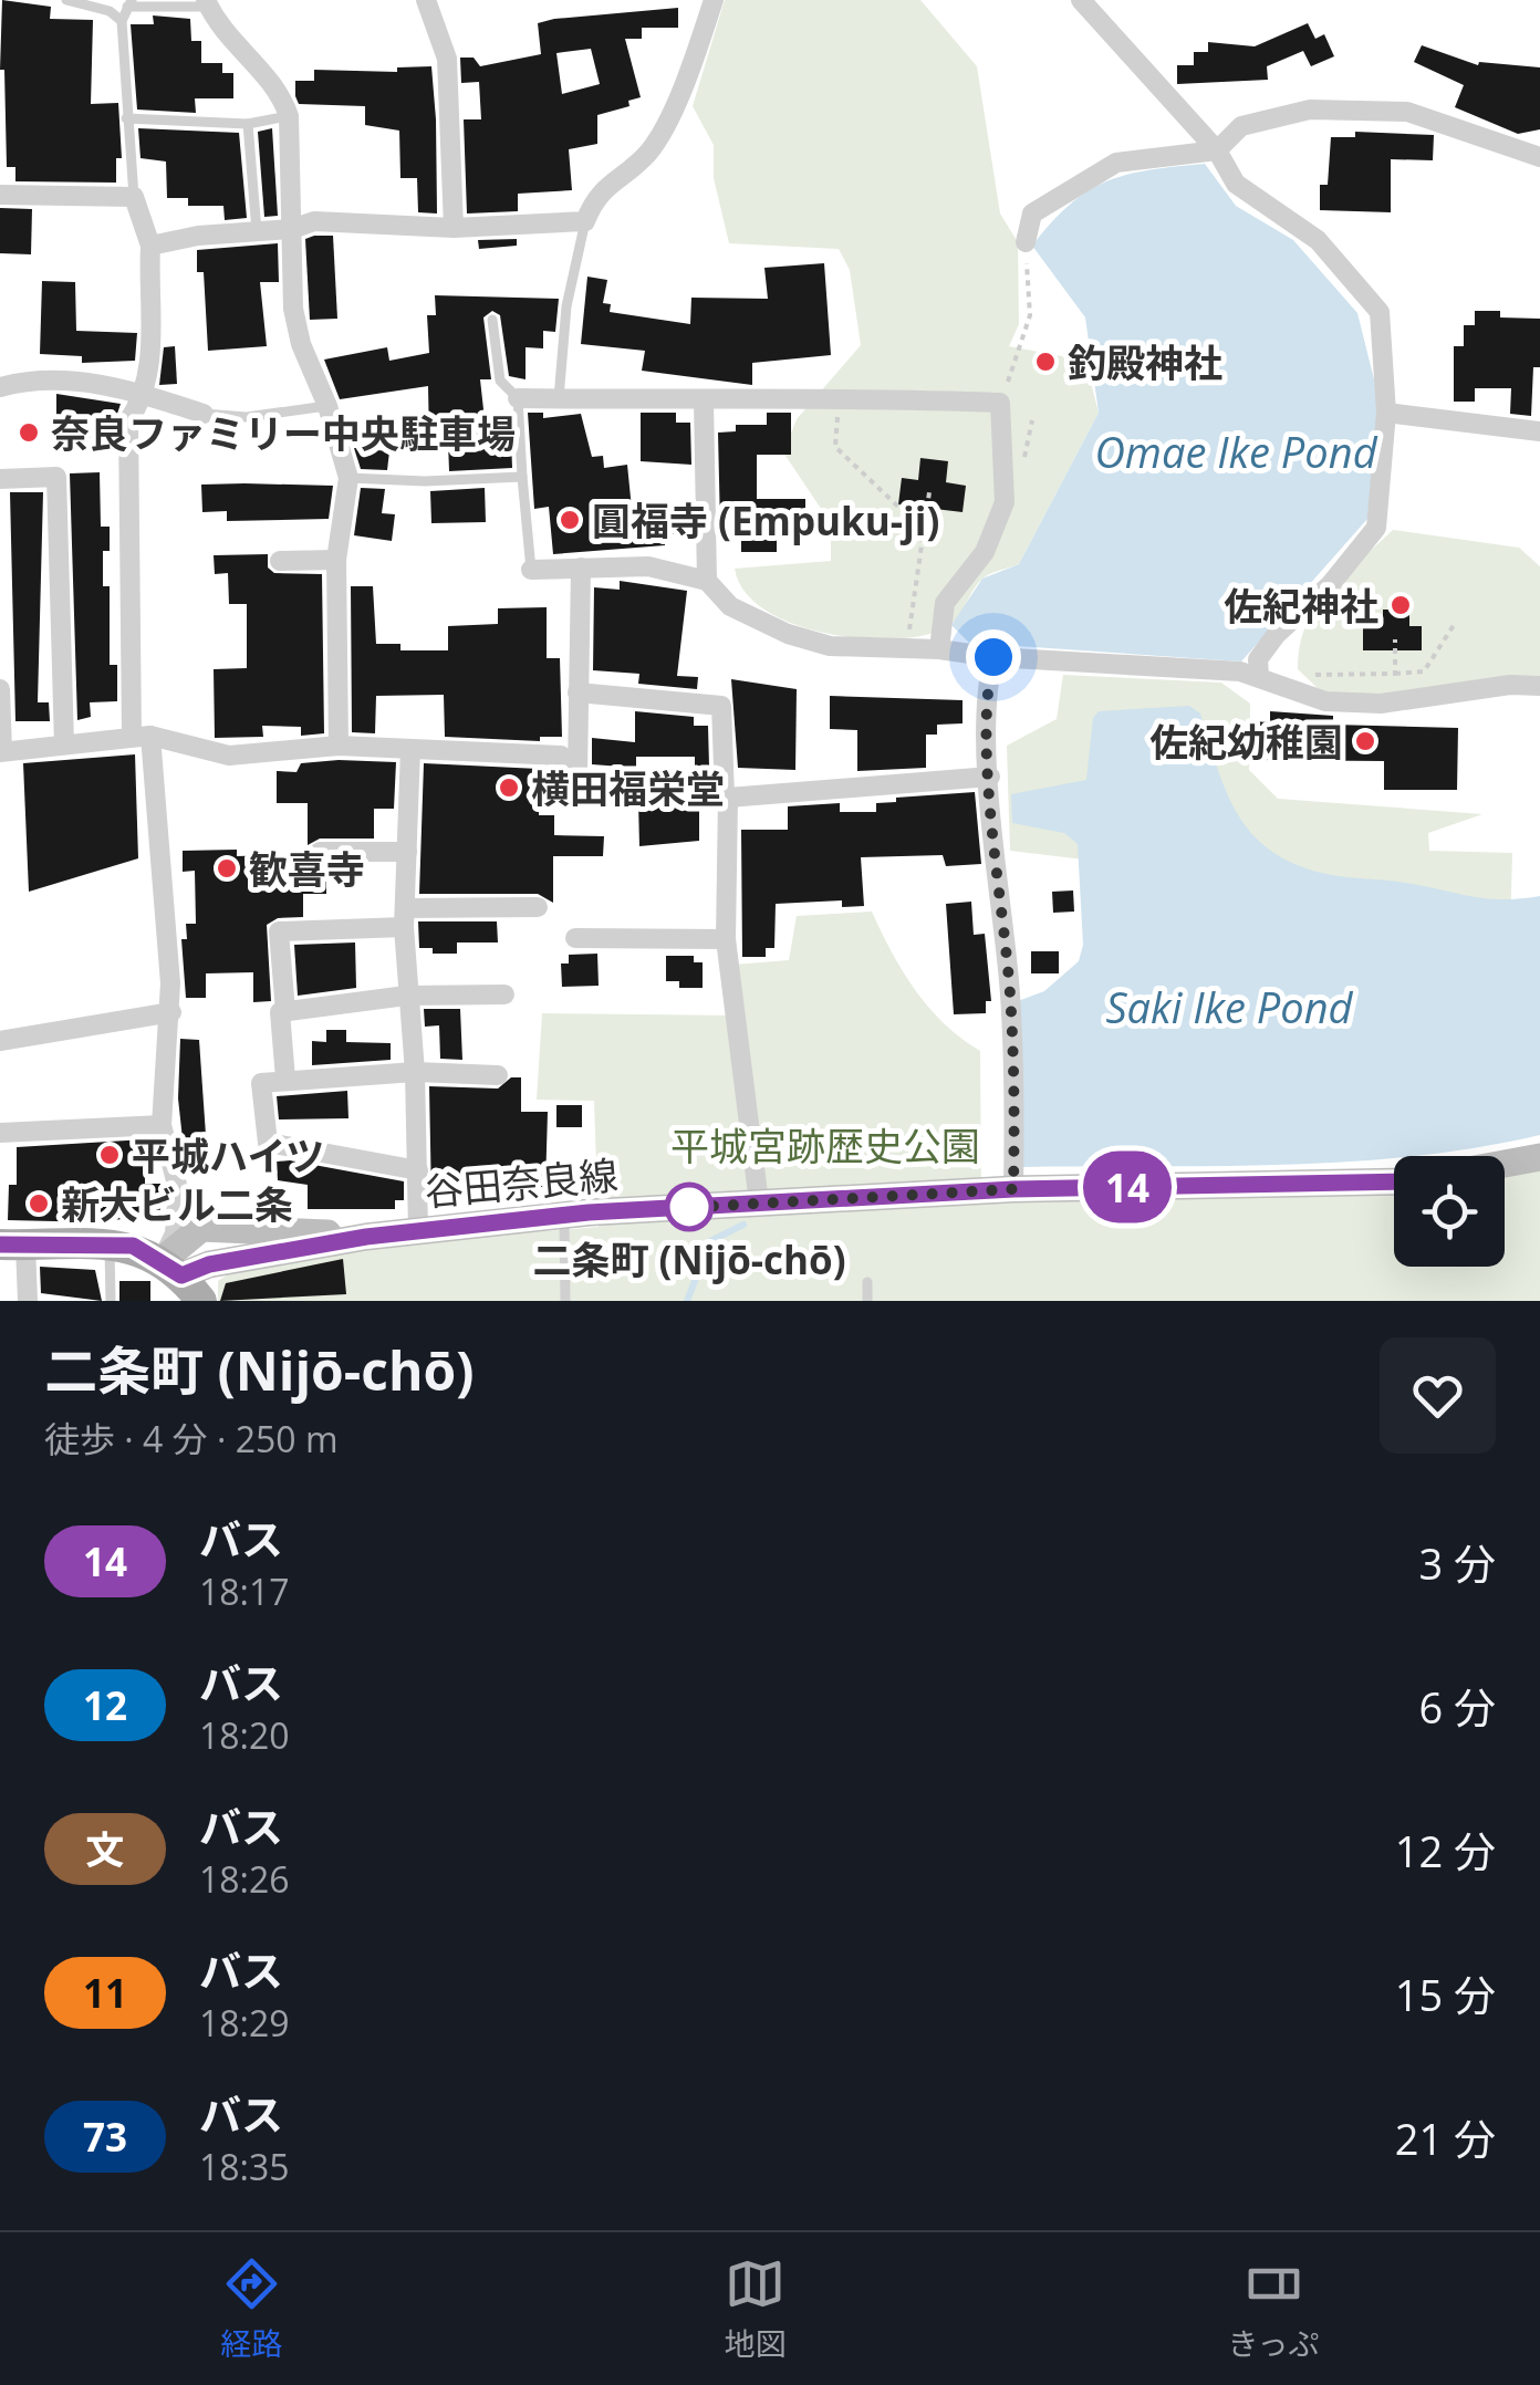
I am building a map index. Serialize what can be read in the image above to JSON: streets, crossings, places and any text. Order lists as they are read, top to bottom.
{
  "streets": {
    "main road": ["谷田奈良線"]
  },
  "water": ["Omae Ike Pond", "Saki Ike Pond"],
  "parks": ["平城宮跡歴史公園"],
  "places": [
    "釣殿神社",
    "奈良ファミリー中央駐車場",
    "圓福寺 (Empuku-ji)",
    "佐紀神社",
    "佐紀幼稚園",
    "横田福栄堂",
    "歓喜寺",
    "平城ハイツ",
    "新大ビル二条",
    "二条町 (Nijō-chō)"
  ],
  "lines": ["bus line 14"],
  "page": {
    "on_map": "14",
    "heading": ["二条町 (Nijō-chō)", "徒歩 · 4 分 · 250 m"],
    "list": [
      {
        "mark": "14",
        "name": "バス",
        "note": "18:17",
        "value": "3 分"
      },
      {
        "mark": "12",
        "name": "バス",
        "note": "18:20",
        "value": "6 分"
      },
      {
        "mark": "文",
        "name": "バス",
        "note": "18:26",
        "value": "12 分"
      },
      {
        "mark": "11",
        "name": "バス",
        "note": "18:29",
        "value": "15 分"
      },
      {
        "mark": "73",
        "name": "バス",
        "note": "18:35",
        "value": "21 分"
      }
    ],
    "tabs": ["経路", "地図", "きっぷ"]
  }
}
